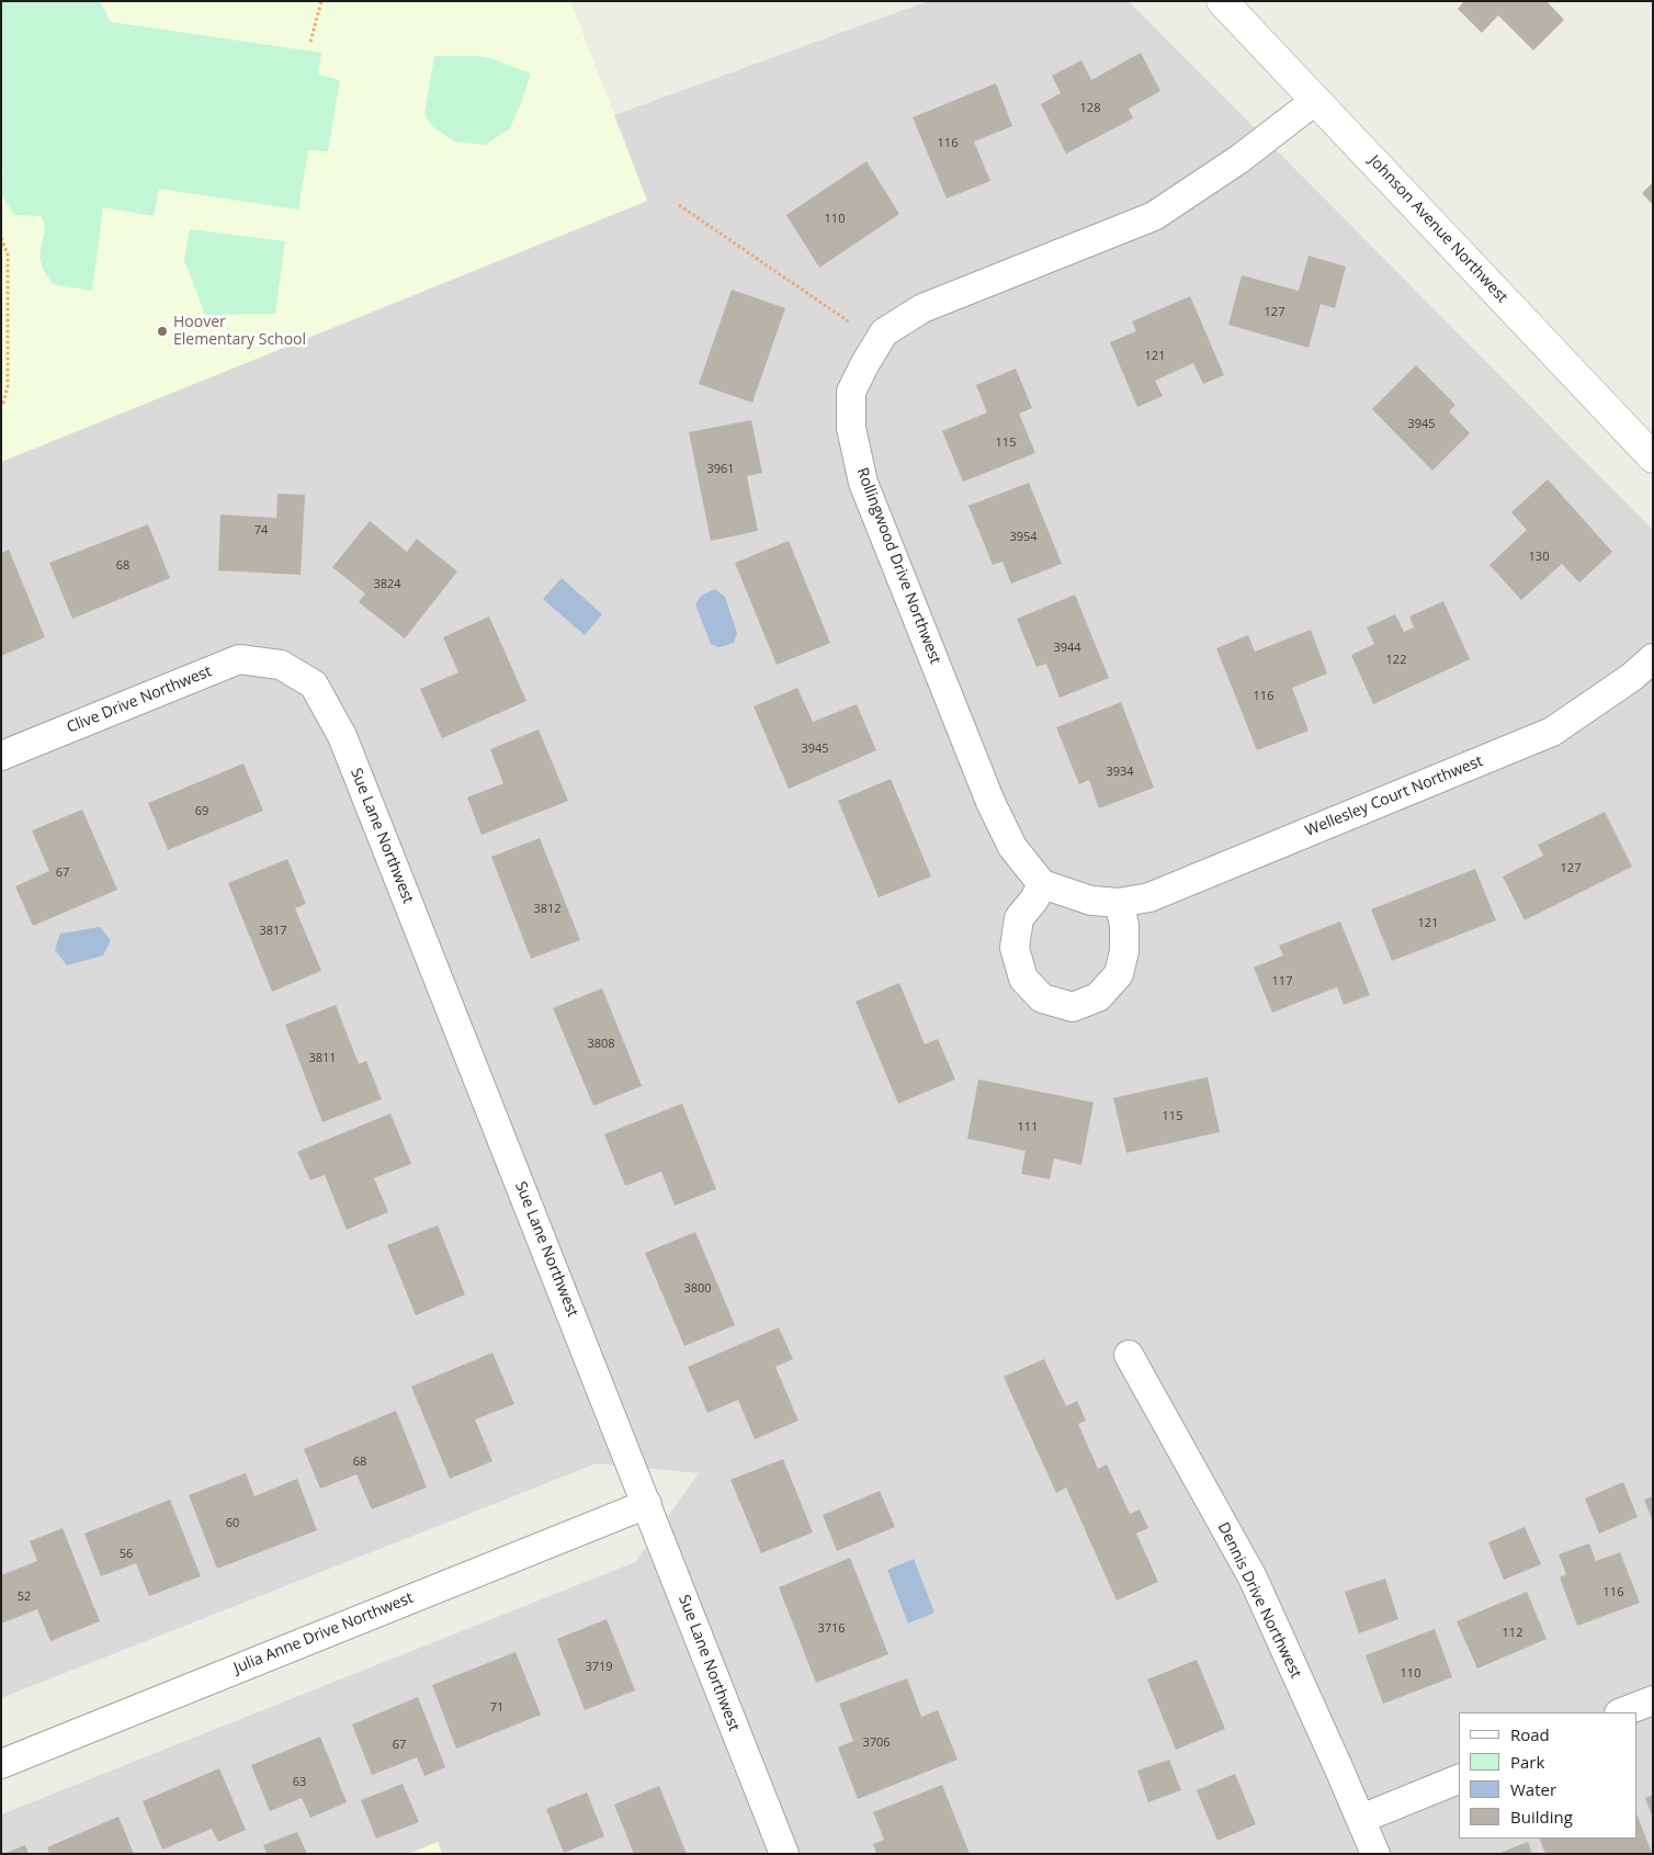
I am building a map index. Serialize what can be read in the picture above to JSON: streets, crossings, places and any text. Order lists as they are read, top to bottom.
{
  "streets": {
    "street": [
      "Johnson Avenue Northwest",
      "Rollingwood Drive Northwest",
      "Clive Drive Northwest",
      "Wellesley Court Northwest",
      "Sue Lane Northwest",
      "Dennis Drive Northwest",
      "Julia Anne Drive Northwest"
    ]
  },
  "crossings": [
    ["Johnson Avenue Northwest", "Rollingwood Drive Northwest"],
    ["Rollingwood Drive Northwest", "Wellesley Court Northwest"],
    ["Clive Drive Northwest", "Sue Lane Northwest"],
    ["Sue Lane Northwest", "Julia Anne Drive Northwest"]
  ],
  "places": ["Hoover Elementary School"],
  "house_numbers": [
    "128",
    "116",
    "110",
    "127",
    "121",
    "3945",
    "115",
    "3961",
    "74",
    "3954",
    "130",
    "68",
    "3824",
    "3944",
    "122",
    "116",
    "3945",
    "3934",
    "69",
    "127",
    "67",
    "3812",
    "121",
    "3817",
    "117",
    "3808",
    "3811",
    "115",
    "111",
    "3800",
    "68",
    "60",
    "56",
    "116",
    "52",
    "3716",
    "112",
    "3719",
    "110",
    "71",
    "3706",
    "67",
    "63"
  ],
  "legend": [
    "Road",
    "Park",
    "Water",
    "Building"
  ]
}
